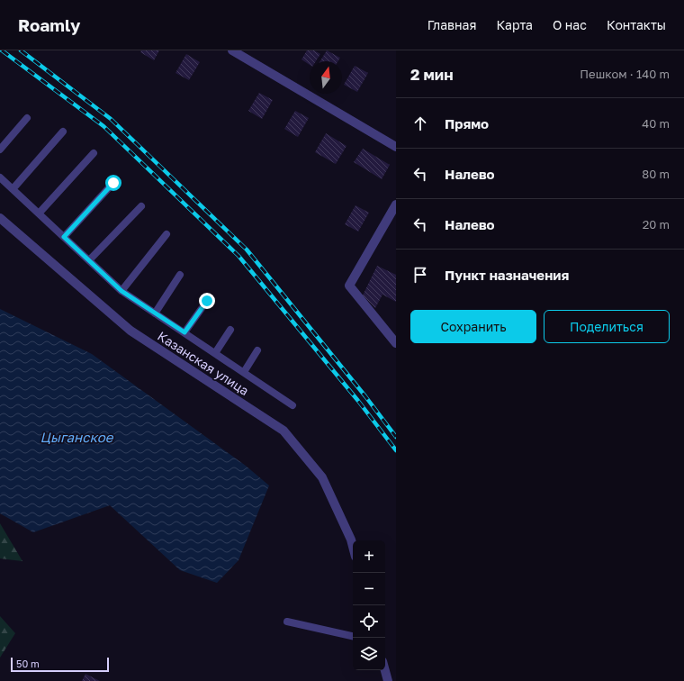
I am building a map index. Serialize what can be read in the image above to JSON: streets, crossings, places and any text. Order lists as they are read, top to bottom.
{
  "streets": {
    "street": ["Казанская улица"]
  },
  "water": ["Цыганское"],
  "scale_bar": "50 m",
  "north": "top",
  "page": {
    "header": "Roamly",
    "nav": [
      "Главная",
      "Карта",
      "О нас",
      "Контакты"
    ],
    "heading": ["2 мин", "Пешком · 140 m"],
    "list": [
      ["Прямо", "40 m"],
      ["Налево", "80 m"],
      ["Налево", "20 m"],
      "Пункт назначения"
    ],
    "buttons": ["Сохранить", "Поделиться"],
    "map_buttons": ["+", "−"],
    "scale": "50 m"
  }
}
